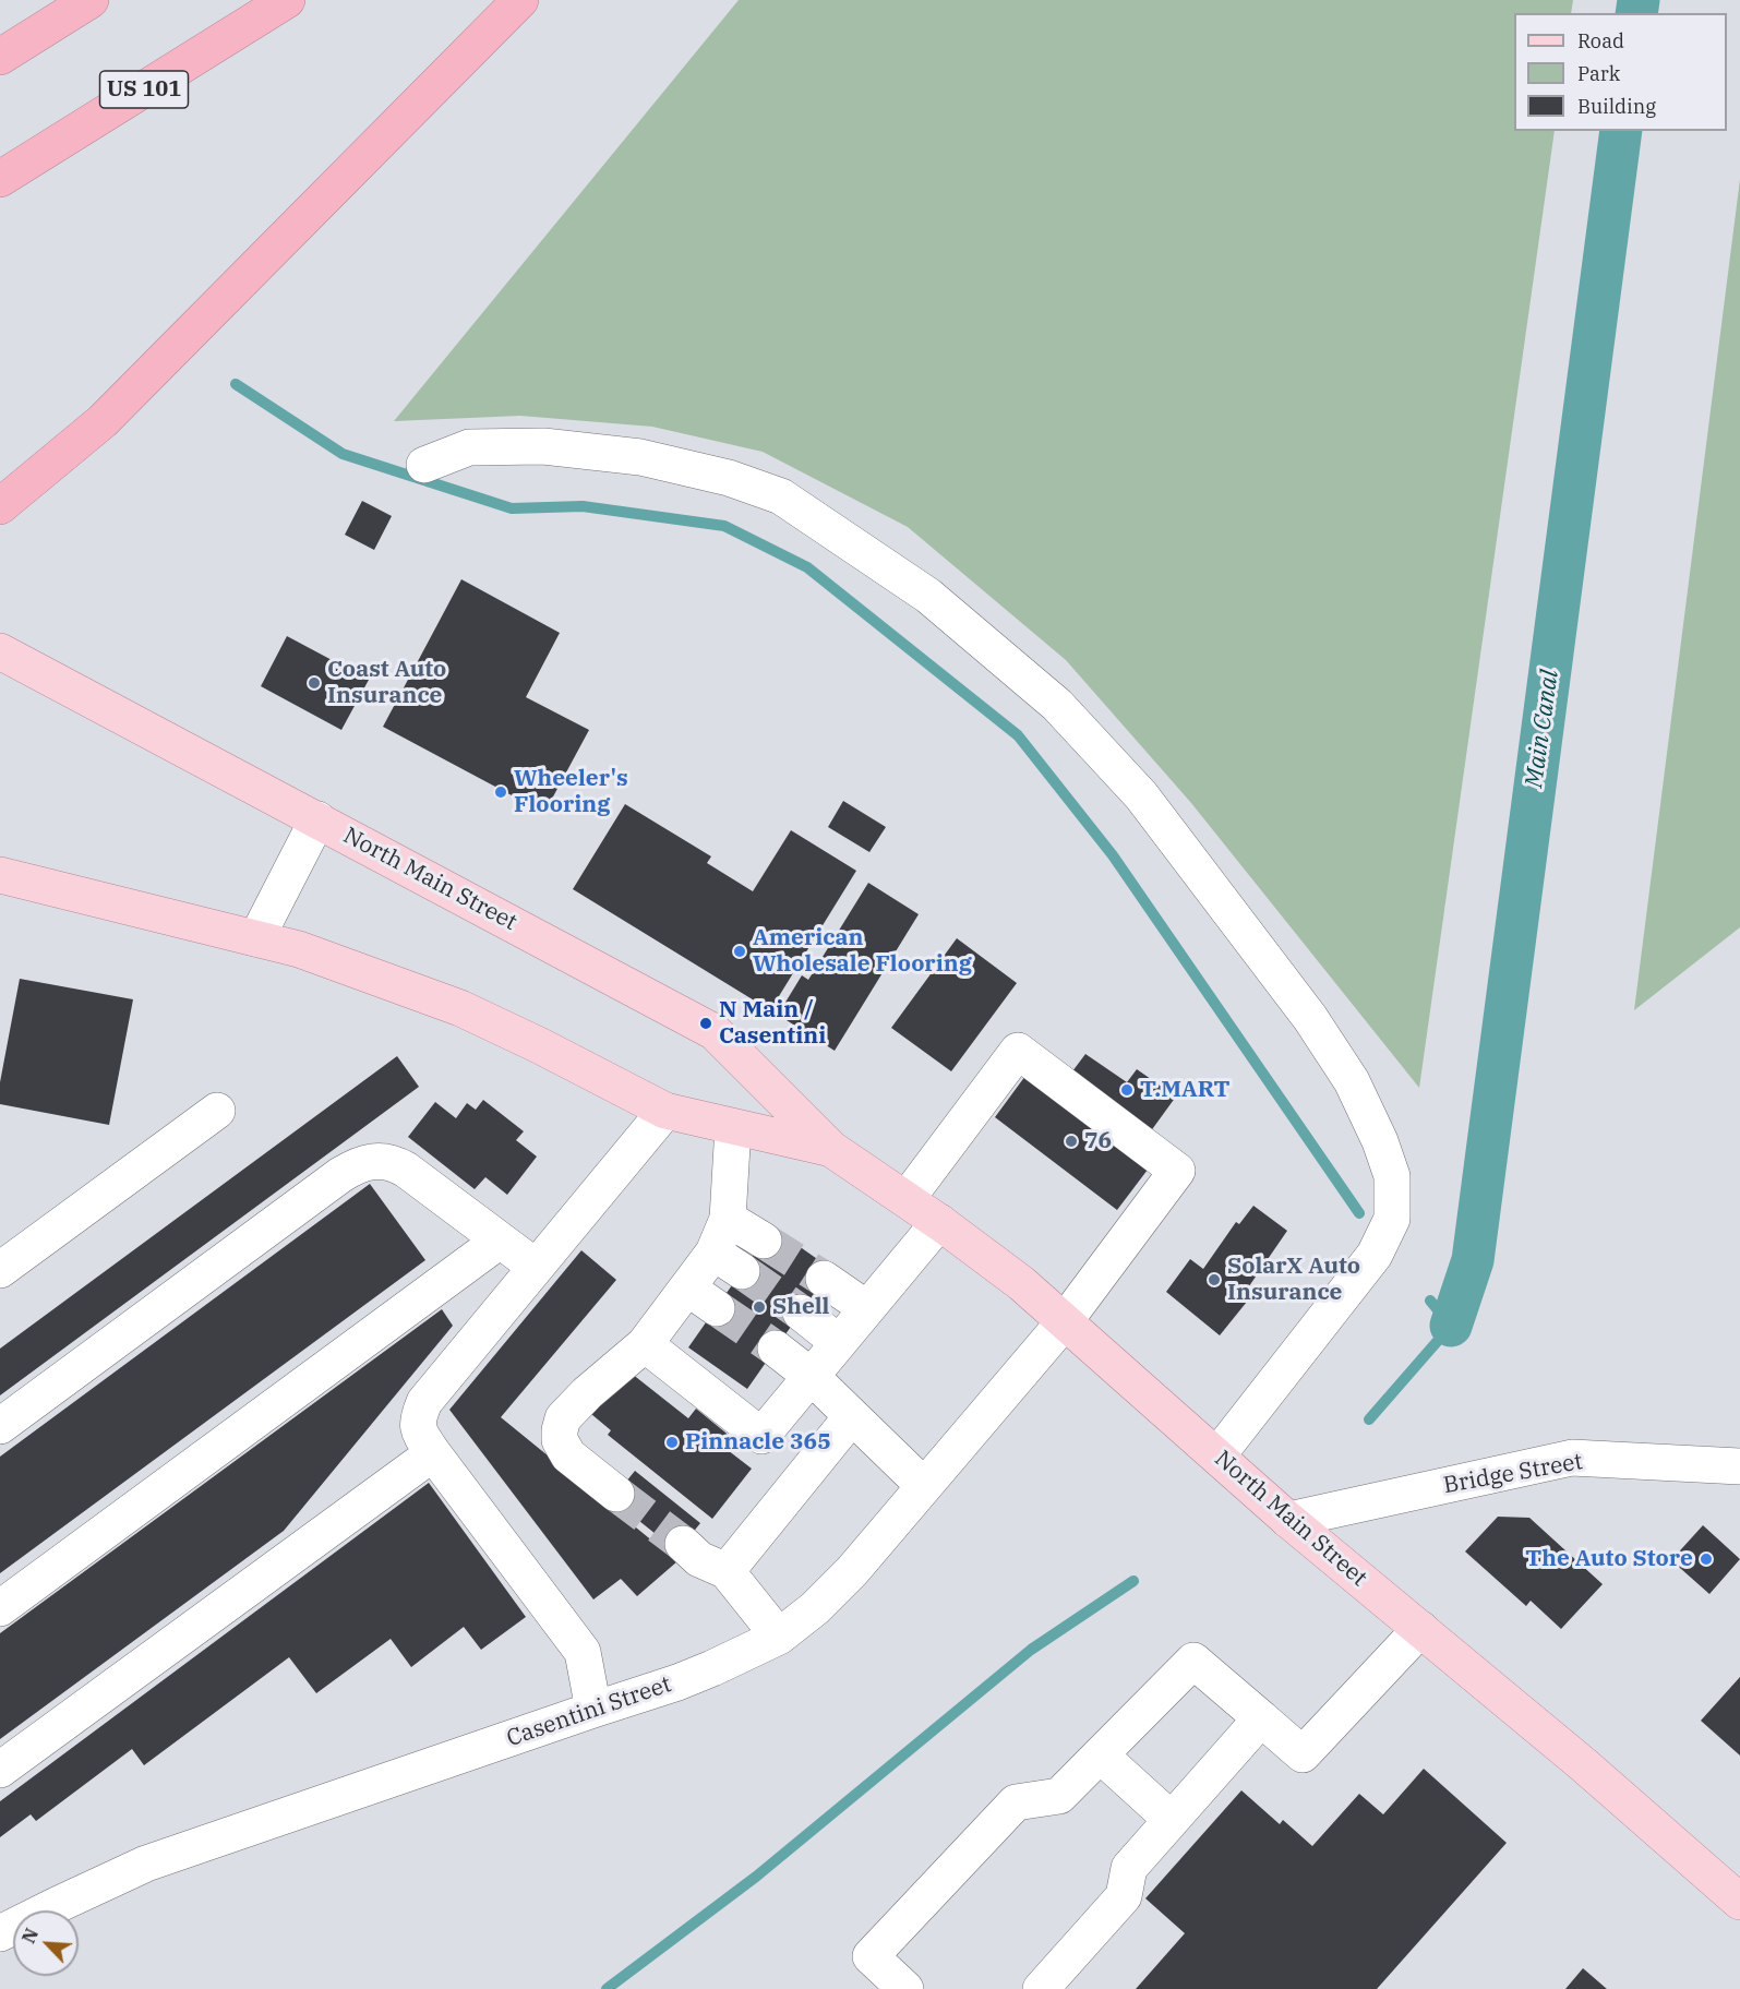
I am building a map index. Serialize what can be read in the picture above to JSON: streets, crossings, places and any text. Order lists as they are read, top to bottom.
{
  "streets": {
    "highway": ["US 101"],
    "main road": ["North Main Street"],
    "street": ["Bridge Street", "Casentini Street"]
  },
  "crossings": [
    ["North Main Street", "Bridge Street"],
    ["North Main Street", "Casentini Street"]
  ],
  "water": ["Main Canal"],
  "places": [
    "Coast Auto Insurance",
    "Wheeler's Flooring",
    "American Wholesale Flooring",
    "N Main / Casentini",
    "T.MART",
    "76",
    "SolarX Auto Insurance",
    "Shell",
    "Pinnacle 365",
    "The Auto Store"
  ],
  "legend": ["Road", "Park", "Building"],
  "north": "top left"
}
